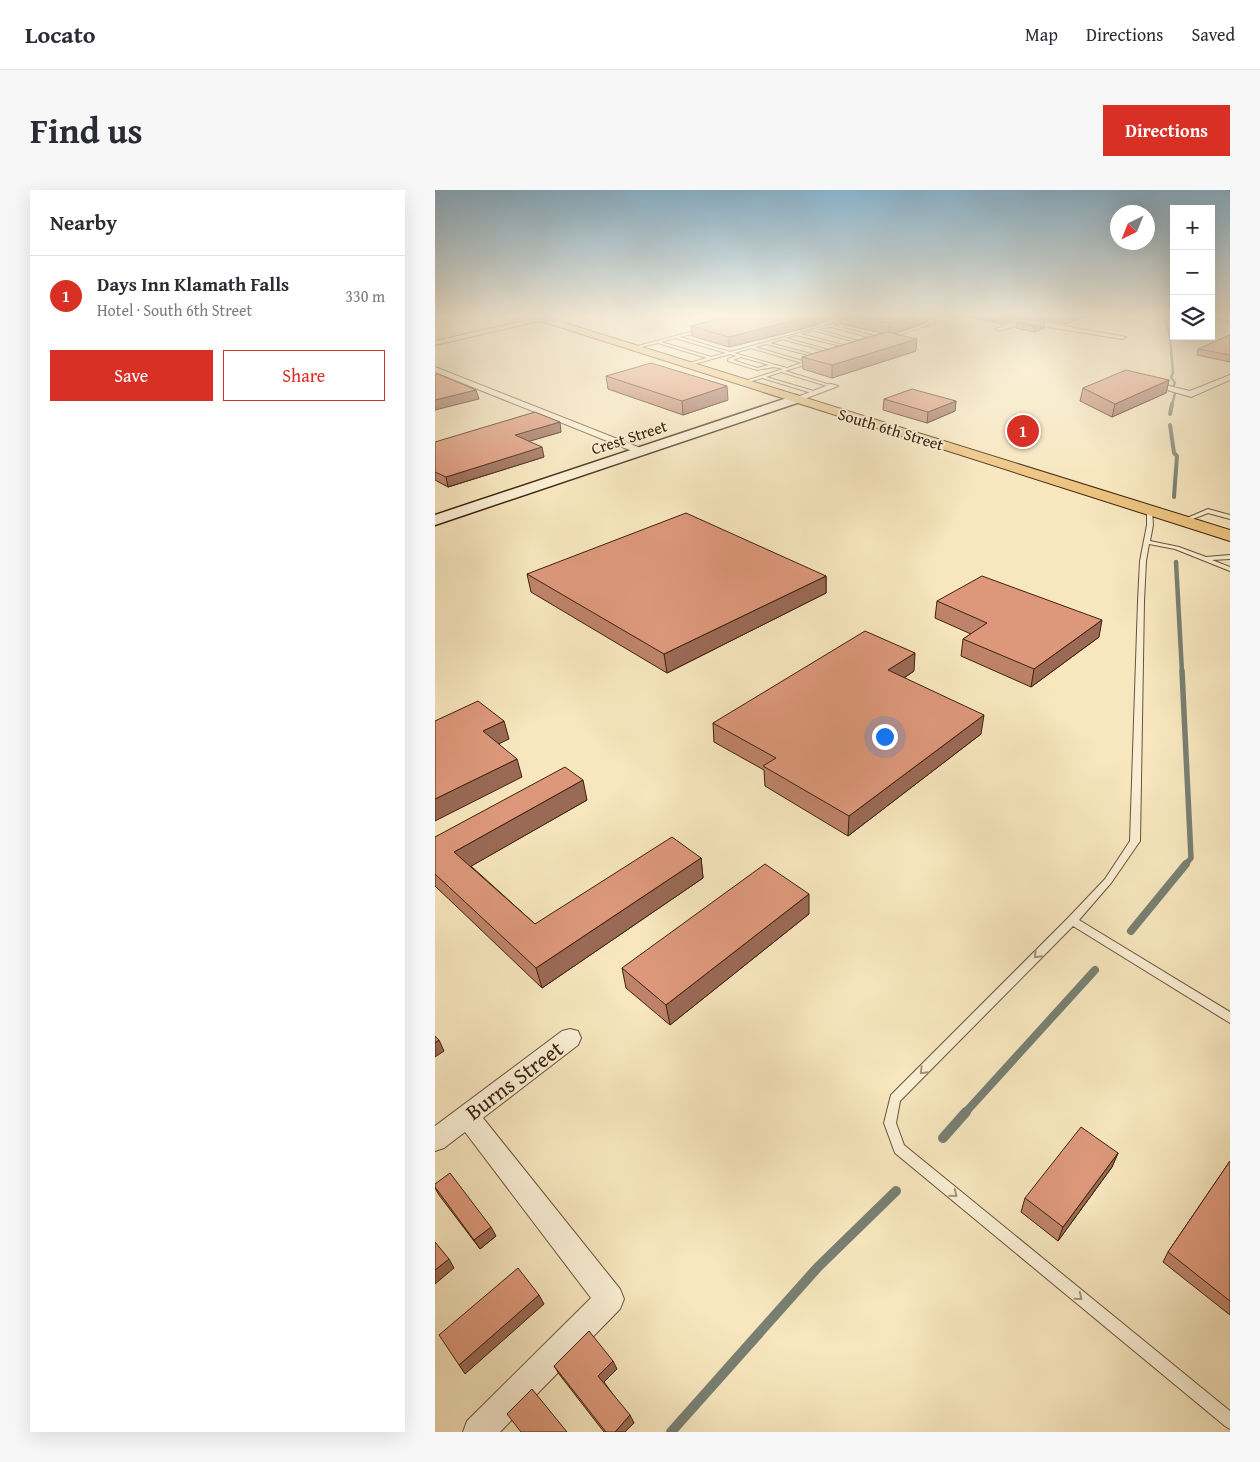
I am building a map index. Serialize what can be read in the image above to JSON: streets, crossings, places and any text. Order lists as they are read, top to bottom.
{
  "streets": {
    "main road": ["South 6th Street"],
    "street": ["Crest Street", "Burns Street"]
  },
  "crossings": [
    ["South 6th Street", "Crest Street"]
  ],
  "north": "bottom left",
  "page": {
    "header": "Locato",
    "nav": ["Map", "Directions", "Saved"],
    "title": "Find us",
    "buttons": [
      "Directions",
      ["Save", "Share"]
    ],
    "heading": "Nearby",
    "map_buttons": ["+", "−"],
    "list": [
      {
        "mark": "1",
        "name": "Days Inn Klamath Falls",
        "note": "Hotel · South 6th Street",
        "value": "330 m"
      }
    ],
    "pins": "1"
  }
}
